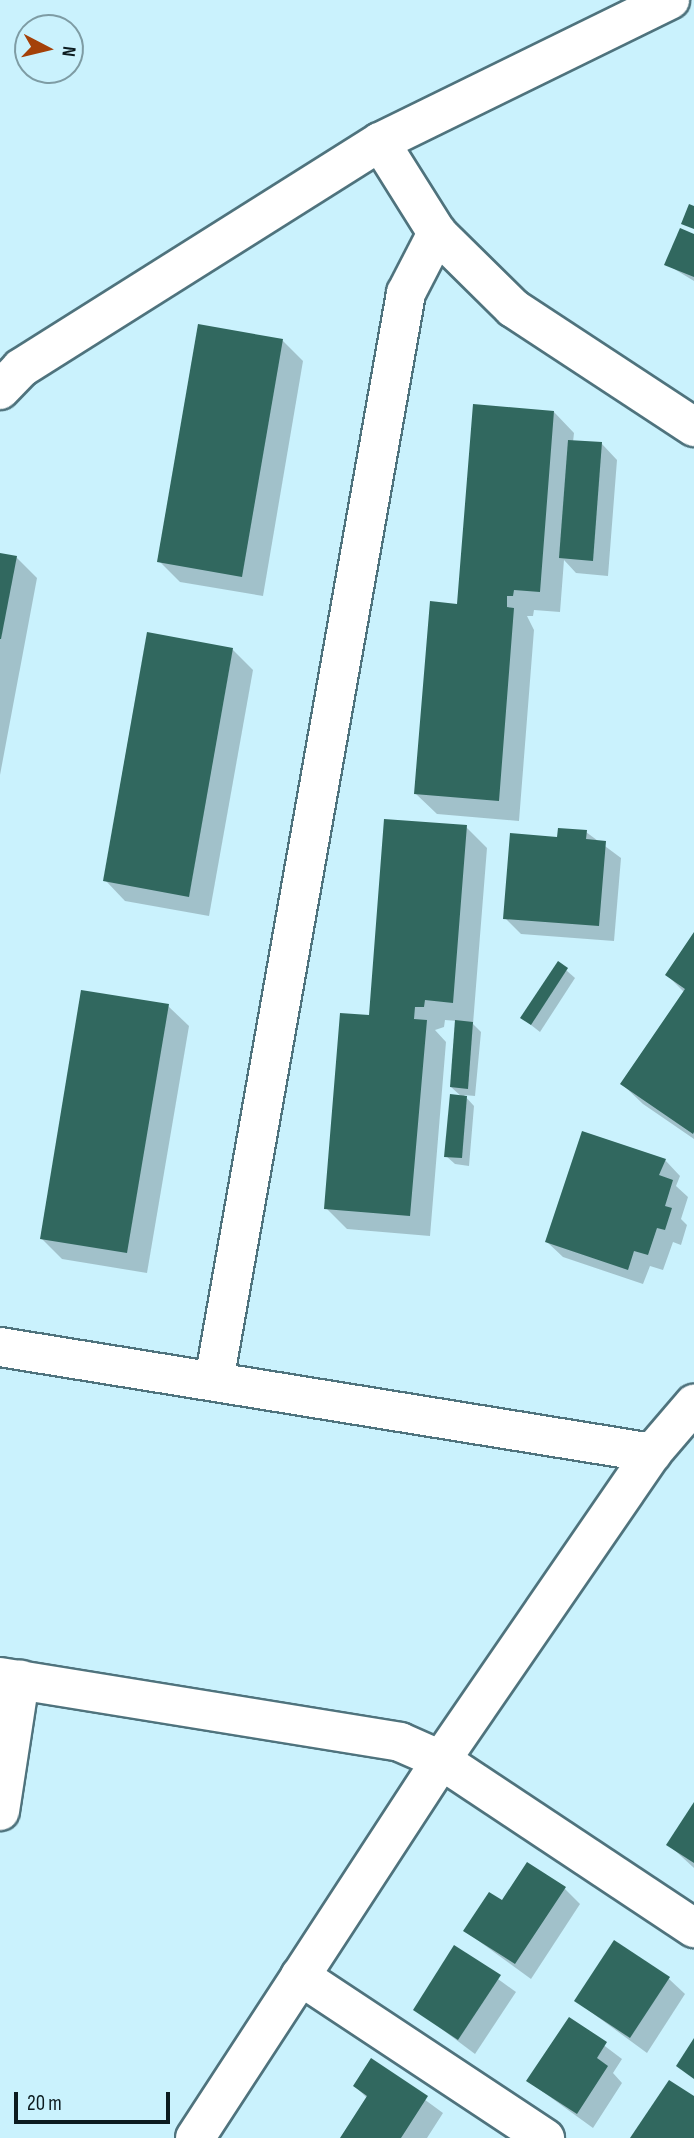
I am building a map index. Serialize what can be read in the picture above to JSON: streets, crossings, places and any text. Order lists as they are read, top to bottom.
{
  "scale_bar": "20 m",
  "north": "right"
}
